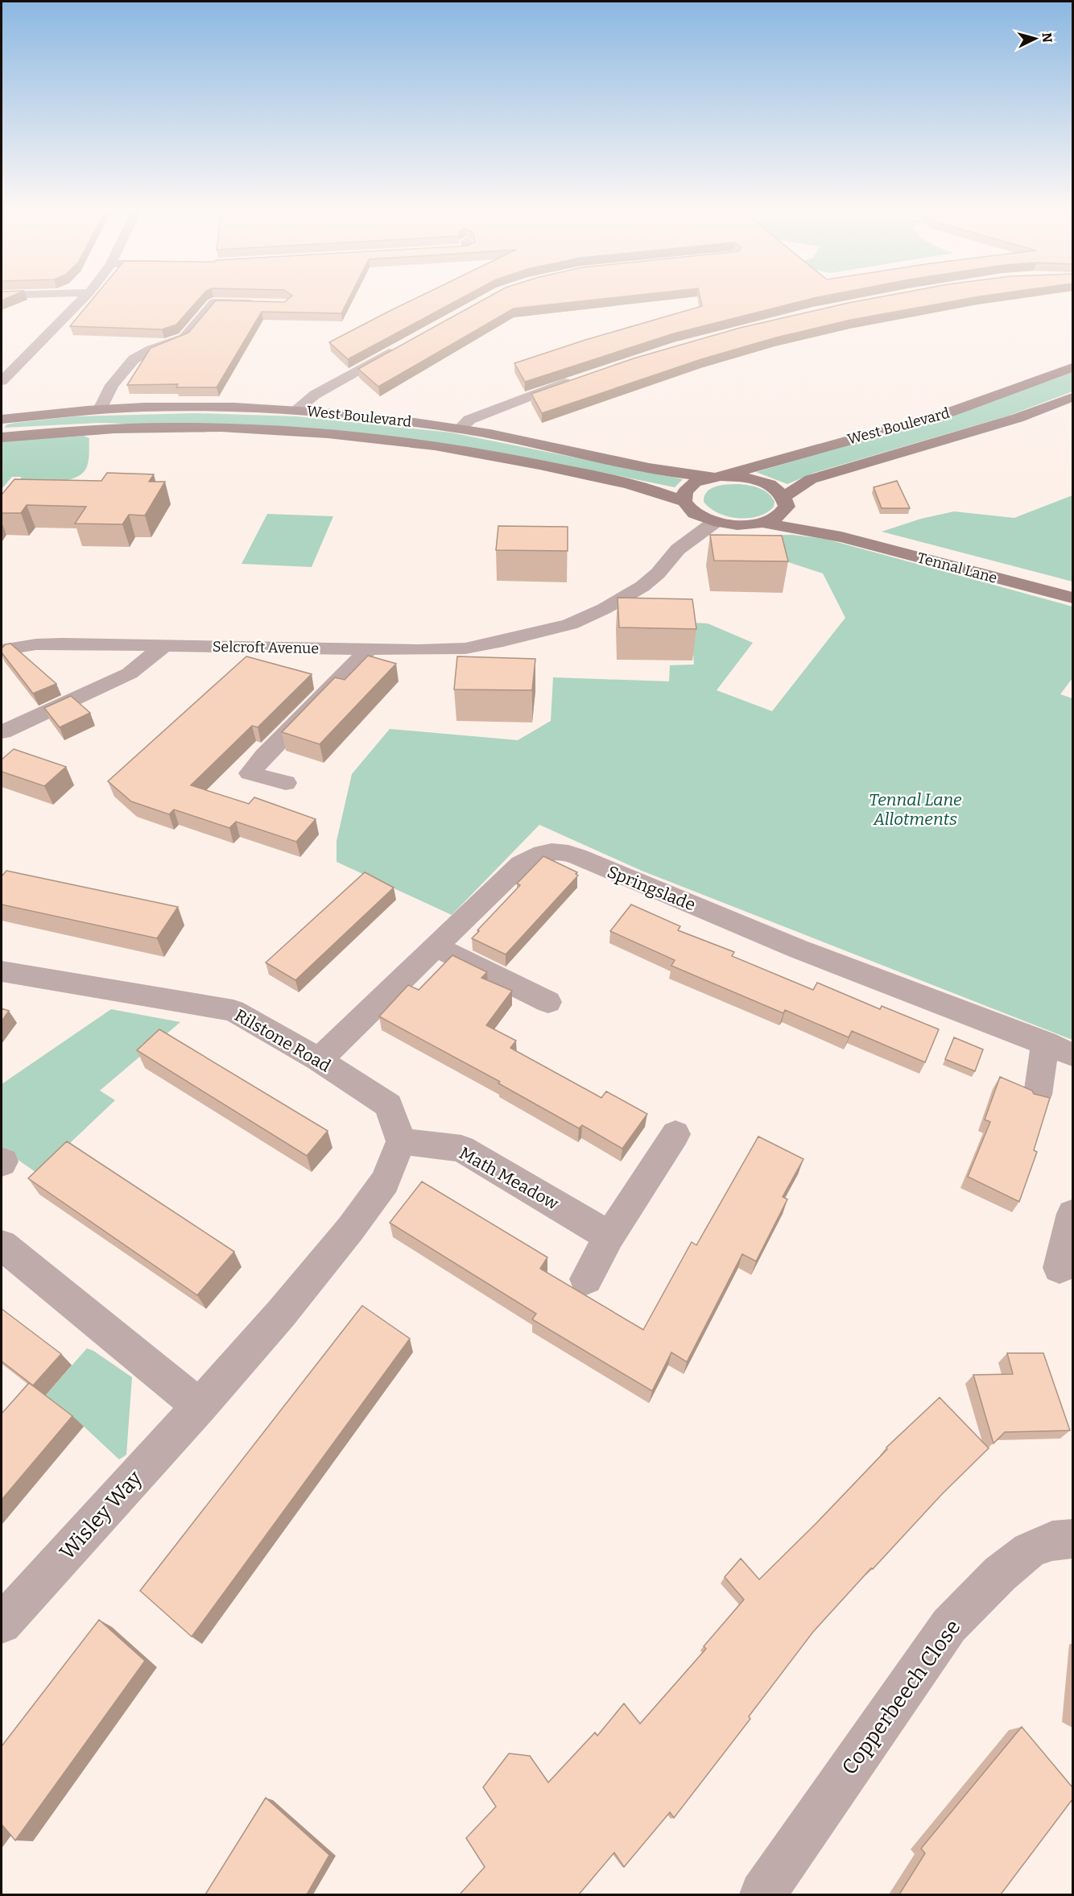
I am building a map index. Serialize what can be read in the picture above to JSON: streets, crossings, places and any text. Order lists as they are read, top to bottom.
{
  "streets": {
    "main road": ["West Boulevard", "Tennal Lane"],
    "street": [
      "Selcroft Avenue",
      "Springslade",
      "Rilstone Road",
      "Math Meadow",
      "Wisley Way",
      "Copperbeech Close"
    ]
  },
  "crossings": [
    ["West Boulevard", "Tennal Lane"],
    ["West Boulevard", "Selcroft Avenue"],
    ["Springslade", "Rilstone Road"],
    ["Rilstone Road", "Math Meadow"],
    ["Rilstone Road", "Wisley Way"],
    ["Math Meadow", "Wisley Way"]
  ],
  "parks": ["Tennal Lane Allotments"],
  "north": "right"
}
